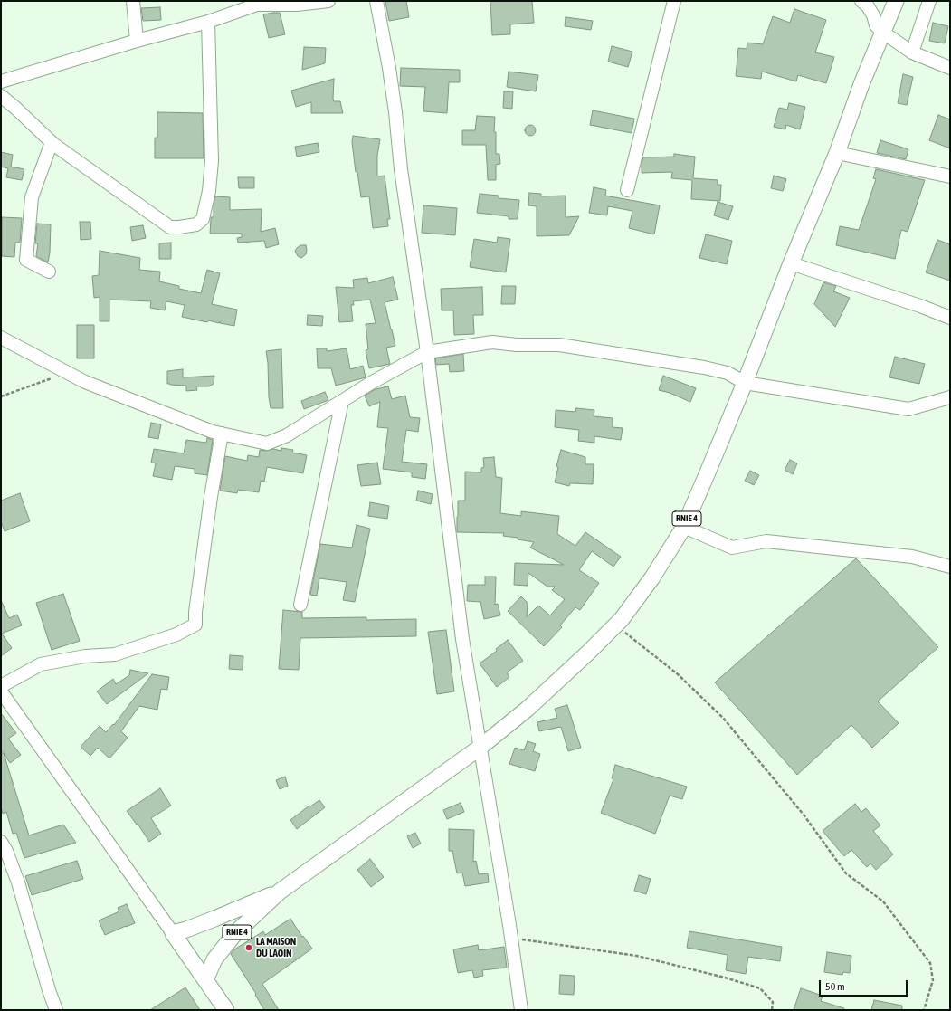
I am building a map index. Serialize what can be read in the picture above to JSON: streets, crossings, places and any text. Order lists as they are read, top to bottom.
{
  "streets": {
    "main road": ["RNIE 4"]
  },
  "places": ["LA MAISON DU LAOIN"],
  "scale_bar": "50 m"
}
